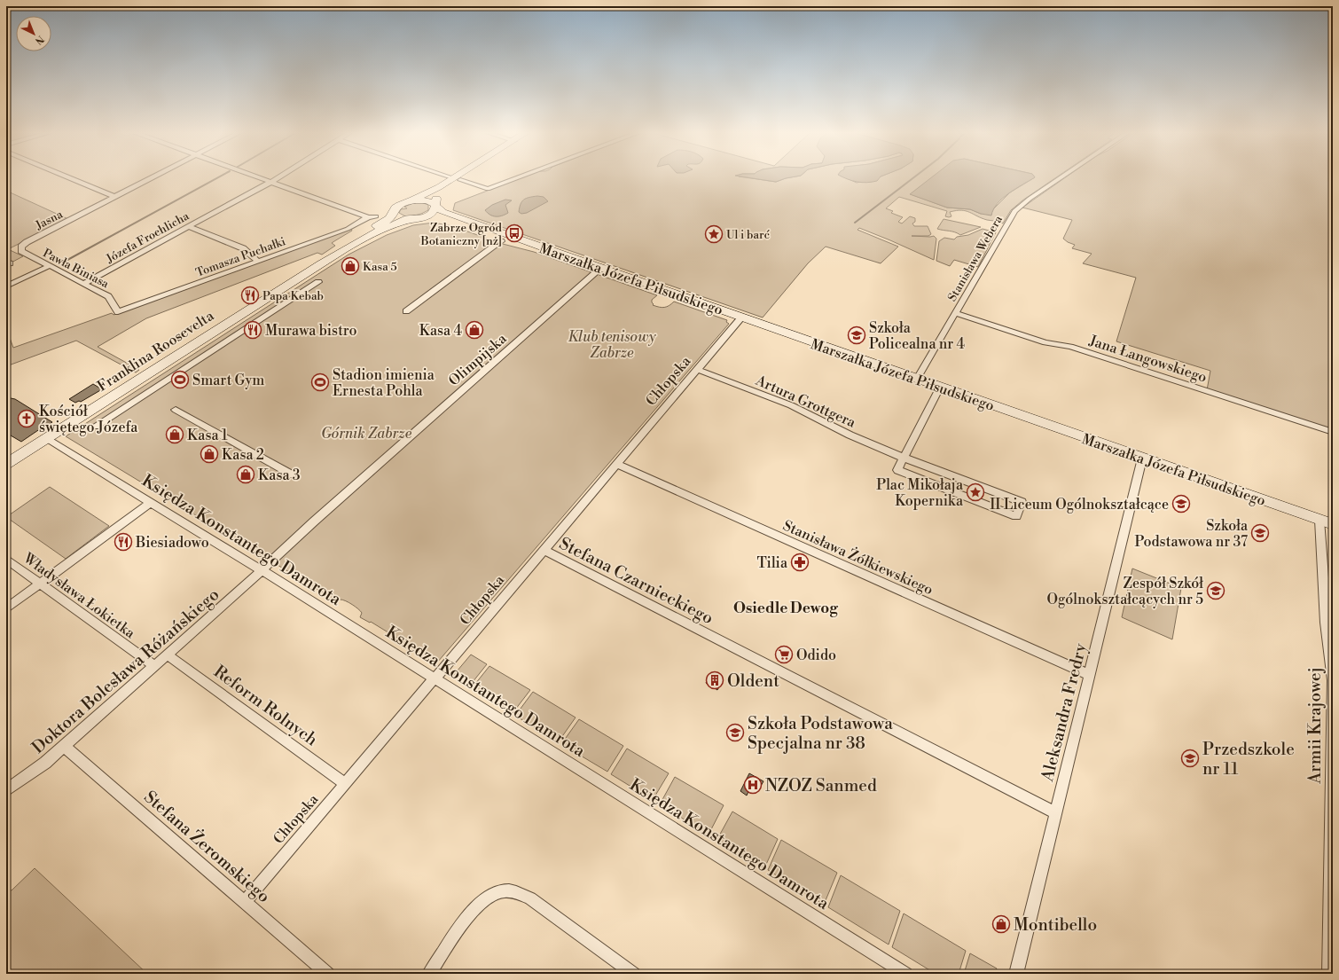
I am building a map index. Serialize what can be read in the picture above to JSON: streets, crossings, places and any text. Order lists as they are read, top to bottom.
{
  "streets": {
    "street": [
      "Jasna",
      "Józefa Froehlicha",
      "Tomasza Puchałki",
      "Stanisława Webera",
      "Pawła Biniasa",
      "Marszałka Józefa Piłsudskiego",
      "Franklina Roosevelta",
      "Jana Łangowskiego",
      "Olimpijska",
      "Chłopska",
      "Artura Grottgera",
      "Księdza Konstantego Damrota",
      "Stanisława Żółkiewskiego",
      "Stefana Czarnieckiego",
      "Władysława Łokietka",
      "Doktora Bolesława Różańskiego",
      "Reform Rolnych",
      "Aleksandra Fredry",
      "Armii Krajowej",
      "Stefana Żeromskiego"
    ]
  },
  "crossings": [
    ["Jasna", "Pawła Biniasa"],
    ["Józefa Froehlicha", "Pawła Biniasa"],
    ["Tomasza Puchałki", "Pawła Biniasa"],
    ["Stanisława Webera", "Marszałka Józefa Piłsudskiego"],
    ["Stanisława Webera", "Jana Łangowskiego"],
    ["Marszałka Józefa Piłsudskiego", "Franklina Roosevelta"],
    ["Marszałka Józefa Piłsudskiego", "Olimpijska"],
    ["Marszałka Józefa Piłsudskiego", "Chłopska"],
    ["Marszałka Józefa Piłsudskiego", "Aleksandra Fredry"],
    ["Marszałka Józefa Piłsudskiego", "Armii Krajowej"],
    ["Franklina Roosevelta", "Księdza Konstantego Damrota"],
    ["Olimpijska", "Księdza Konstantego Damrota"],
    ["Olimpijska", "Doktora Bolesława Różańskiego"],
    ["Chłopska", "Artura Grottgera"],
    ["Chłopska", "Księdza Konstantego Damrota"],
    ["Chłopska", "Stanisława Żółkiewskiego"],
    ["Chłopska", "Stefana Czarnieckiego"],
    ["Chłopska", "Reform Rolnych"],
    ["Chłopska", "Stefana Żeromskiego"],
    ["Księdza Konstantego Damrota", "Doktora Bolesława Różańskiego"],
    ["Stanisława Żółkiewskiego", "Aleksandra Fredry"],
    ["Stefana Czarnieckiego", "Aleksandra Fredry"],
    ["Władysława Łokietka", "Doktora Bolesława Różańskiego"],
    ["Doktora Bolesława Różańskiego", "Reform Rolnych"],
    ["Doktora Bolesława Różańskiego", "Stefana Żeromskiego"]
  ],
  "districts": ["Osiedle Dewog"],
  "parks": ["Klub tenisowy Zabrze", "Górnik Zabrze"],
  "places": {
    "bus stop": ["Zabrze Ogród Botaniczny [nż]"],
    "place": ["Ul i barć", "Plac Mikołaja Kopernika"],
    "shop": [
      "Kasa 5",
      "Kasa 4",
      "Kasa 1",
      "Kasa 2",
      "Kasa 3",
      "Montibello"
    ],
    "restaurant": ["Papa Kebab", "Murawa bistro", "Biesiadowo"],
    "school or university": [
      "Szkoła Policealna nr 4",
      "II Liceum Ogólnokształcące",
      "Szkoła Podstawowa nr 37",
      "Zespół Szkół Ogólnokształcących nr 5",
      "Szkoła Podstawowa Specjalna nr 38",
      "Przedszkole nr 11"
    ],
    "sports": ["Smart Gym", "Stadion imienia Ernesta Pohla"],
    "church": ["Kościół świętego Józefa"],
    "pharmacy": ["Tilia"],
    "supermarket": ["Odido"],
    "building": ["Oldent"],
    "hospital": ["NZOZ Sanmed"]
  },
  "north": "bottom right"
}
